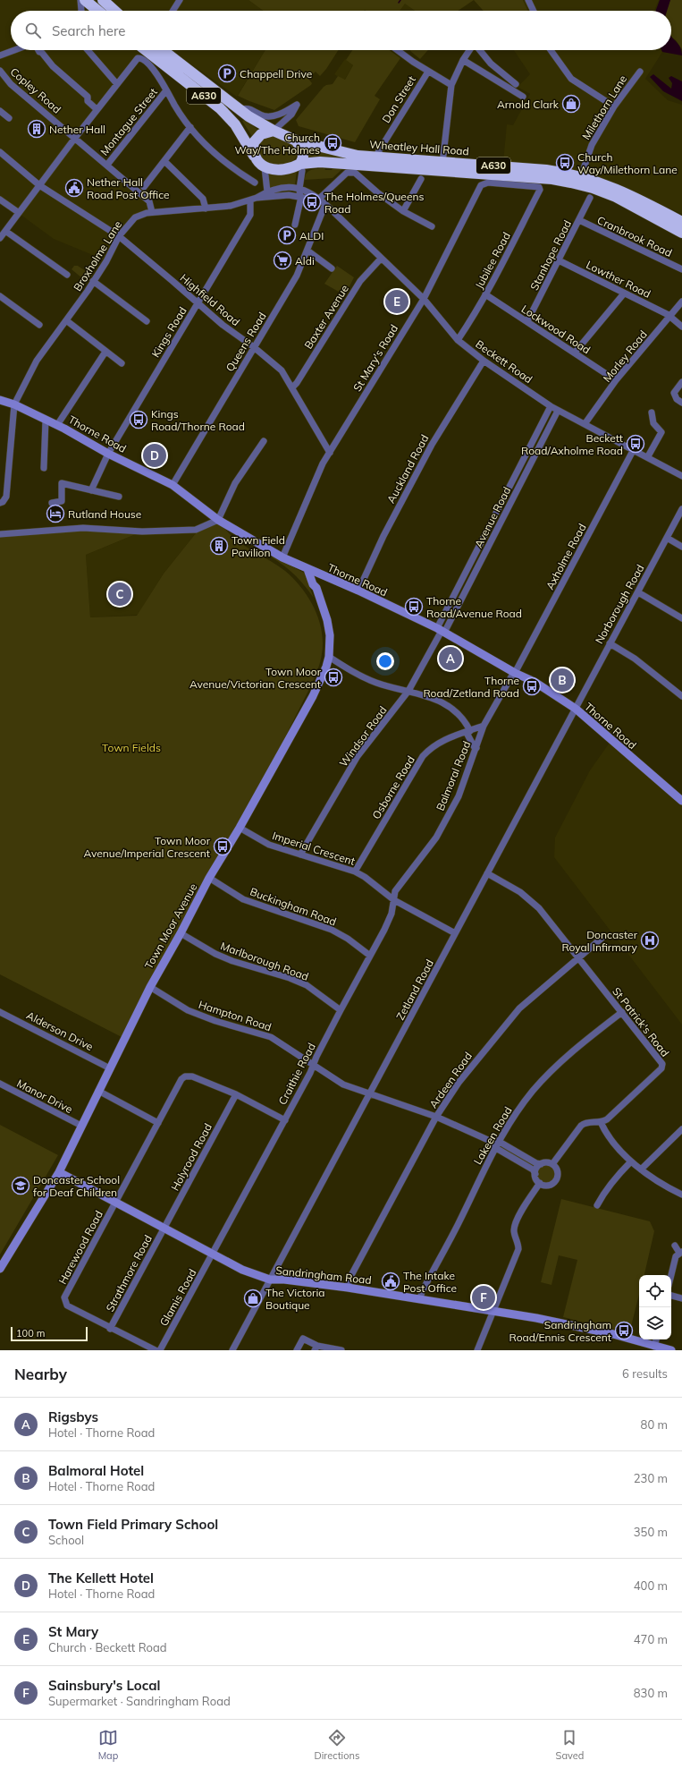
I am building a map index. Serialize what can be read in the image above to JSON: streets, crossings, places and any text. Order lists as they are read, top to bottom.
{
  "streets": {
    "highway": ["A630", "Wheatley Hall Road"],
    "street": [
      "Copley Road",
      "Don Street",
      "Milethorn Lane",
      "Montague Street",
      "Cranbrook Road",
      "Stanhope Road",
      "Broxholme Lane",
      "Jubilee Road",
      "Lowther Road",
      "Highfield Road",
      "Baxter Avenue",
      "Lockwood Road",
      "Kings Road",
      "Queens Road",
      "Morley Road",
      "St Mary's Road",
      "Beckett Road",
      "Thorne Road",
      "Auckland Road",
      "Avenue Road",
      "Axholme Road",
      "Norborough Road",
      "Windsor Road",
      "Balmoral Road",
      "Osborne Road",
      "Imperial Crescent",
      "Buckingham Road",
      "Town Moor Avenue",
      "Marlborough Road",
      "Zetland Road",
      "Hampton Road",
      "St Patrick's Road",
      "Alderson Drive",
      "Craithie Road",
      "Ardeen Road",
      "Manor Drive",
      "Lakeen Road",
      "Holyrood Road",
      "Harewood Road",
      "Strathmore Road",
      "Sandringham Road",
      "Glamis Road"
    ]
  },
  "crossings": [
    ["Copley Road", "Montague Street"],
    ["Copley Road", "Broxholme Lane"],
    ["A630", "Wheatley Hall Road"],
    ["Don Street", "Wheatley Hall Road"],
    ["Milethorn Lane", "Wheatley Hall Road"],
    ["Cranbrook Road", "Stanhope Road"],
    ["Stanhope Road", "Lowther Road"],
    ["Stanhope Road", "Lockwood Road"],
    ["Broxholme Lane", "Highfield Road"],
    ["Broxholme Lane", "Kings Road"],
    ["Broxholme Lane", "Thorne Road"],
    ["Jubilee Road", "Lockwood Road"],
    ["Jubilee Road", "St Mary's Road"],
    ["Jubilee Road", "Beckett Road"],
    ["Lowther Road", "Morley Road"],
    ["Highfield Road", "Baxter Avenue"],
    ["Highfield Road", "Kings Road"],
    ["Highfield Road", "Queens Road"],
    ["Highfield Road", "St Mary's Road"],
    ["Baxter Avenue", "Beckett Road"],
    ["Lockwood Road", "Morley Road"],
    ["Kings Road", "Thorne Road"],
    ["Queens Road", "Beckett Road"],
    ["Queens Road", "Thorne Road"],
    ["Morley Road", "Beckett Road"],
    ["St Mary's Road", "Beckett Road"],
    ["St Mary's Road", "Thorne Road"],
    ["Beckett Road", "Auckland Road"],
    ["Beckett Road", "Avenue Road"],
    ["Beckett Road", "Axholme Road"],
    ["Thorne Road", "Auckland Road"],
    ["Thorne Road", "Avenue Road"],
    ["Thorne Road", "Axholme Road"],
    ["Thorne Road", "Norborough Road"],
    ["Thorne Road", "Windsor Road"],
    ["Thorne Road", "Balmoral Road"],
    ["Thorne Road", "Town Moor Avenue"],
    ["Thorne Road", "Zetland Road"],
    ["Avenue Road", "Windsor Road"],
    ["Axholme Road", "Balmoral Road"],
    ["Norborough Road", "Zetland Road"],
    ["Windsor Road", "Imperial Crescent"],
    ["Balmoral Road", "Osborne Road"],
    ["Balmoral Road", "Imperial Crescent"],
    ["Balmoral Road", "Craithie Road"],
    ["Osborne Road", "Imperial Crescent"],
    ["Imperial Crescent", "Town Moor Avenue"],
    ["Imperial Crescent", "Zetland Road"],
    ["Imperial Crescent", "Craithie Road"],
    ["Buckingham Road", "Town Moor Avenue"],
    ["Buckingham Road", "Craithie Road"],
    ["Town Moor Avenue", "Marlborough Road"],
    ["Town Moor Avenue", "Hampton Road"],
    ["Town Moor Avenue", "Alderson Drive"],
    ["Town Moor Avenue", "Manor Drive"],
    ["Town Moor Avenue", "Sandringham Road"],
    ["Marlborough Road", "Craithie Road"],
    ["Zetland Road", "Hampton Road"],
    ["Zetland Road", "St Patrick's Road"],
    ["Zetland Road", "Sandringham Road"],
    ["Hampton Road", "Craithie Road"],
    ["Hampton Road", "Ardeen Road"],
    ["Hampton Road", "Lakeen Road"],
    ["St Patrick's Road", "Ardeen Road"],
    ["St Patrick's Road", "Lakeen Road"],
    ["Craithie Road", "Sandringham Road"],
    ["Craithie Road", "Glamis Road"],
    ["Ardeen Road", "Sandringham Road"],
    ["Lakeen Road", "Sandringham Road"],
    ["Holyrood Road", "Harewood Road"],
    ["Holyrood Road", "Strathmore Road"],
    ["Holyrood Road", "Sandringham Road"],
    ["Harewood Road", "Strathmore Road"],
    ["Harewood Road", "Sandringham Road"],
    ["Strathmore Road", "Sandringham Road"],
    ["Sandringham Road", "Glamis Road"]
  ],
  "parks": ["Town Fields"],
  "places": {
    "parking": ["Chappell Drive", "ALDI"],
    "shop": ["Arnold Clark", "The Victoria Boutique"],
    "building": ["Nether Hall", "Town Field Pavilion"],
    "bus stop": [
      "Church Way/The Holmes",
      "Church Way/Milethorn Lane",
      "The Holmes/Queens Road",
      "Kings Road/Thorne Road",
      "Beckett Road/Axholme Road",
      "Thorne Road/Avenue Road",
      "Town Moor Avenue/Victorian Crescent",
      "Thorne Road/Zetland Road",
      "Town Moor Avenue/Imperial Crescent",
      "Sandringham Road/Ennis Crescent"
    ],
    "public building": ["Nether Hall Road Post Office", "The Intake Post Office"],
    "supermarket": ["Aldi"],
    "hotel": ["Rutland House"],
    "hospital": ["Doncaster Royal Infirmary"],
    "school or university": ["Doncaster School for Deaf Children"]
  },
  "scale_bar": "100 m",
  "page": {
    "search": "Search here",
    "pins": [
      "E",
      "D",
      "C",
      "A",
      "B",
      "F"
    ],
    "scale": "100 m",
    "heading": ["Nearby", "6 results"],
    "list": [
      {
        "mark": "A",
        "name": "Rigsbys",
        "note": "Hotel · Thorne Road",
        "value": "80 m"
      },
      {
        "mark": "B",
        "name": "Balmoral Hotel",
        "note": "Hotel · Thorne Road",
        "value": "230 m"
      },
      {
        "mark": "C",
        "name": "Town Field Primary School",
        "note": "School",
        "value": "350 m"
      },
      {
        "mark": "D",
        "name": "The Kellett Hotel",
        "note": "Hotel · Thorne Road",
        "value": "400 m"
      },
      {
        "mark": "E",
        "name": "St Mary",
        "note": "Church · Beckett Road",
        "value": "470 m"
      },
      {
        "mark": "F",
        "name": "Sainsbury's Local",
        "note": "Supermarket · Sandringham Road",
        "value": "830 m"
      }
    ],
    "nav": ["Map", "Directions", "Saved"]
  }
}
